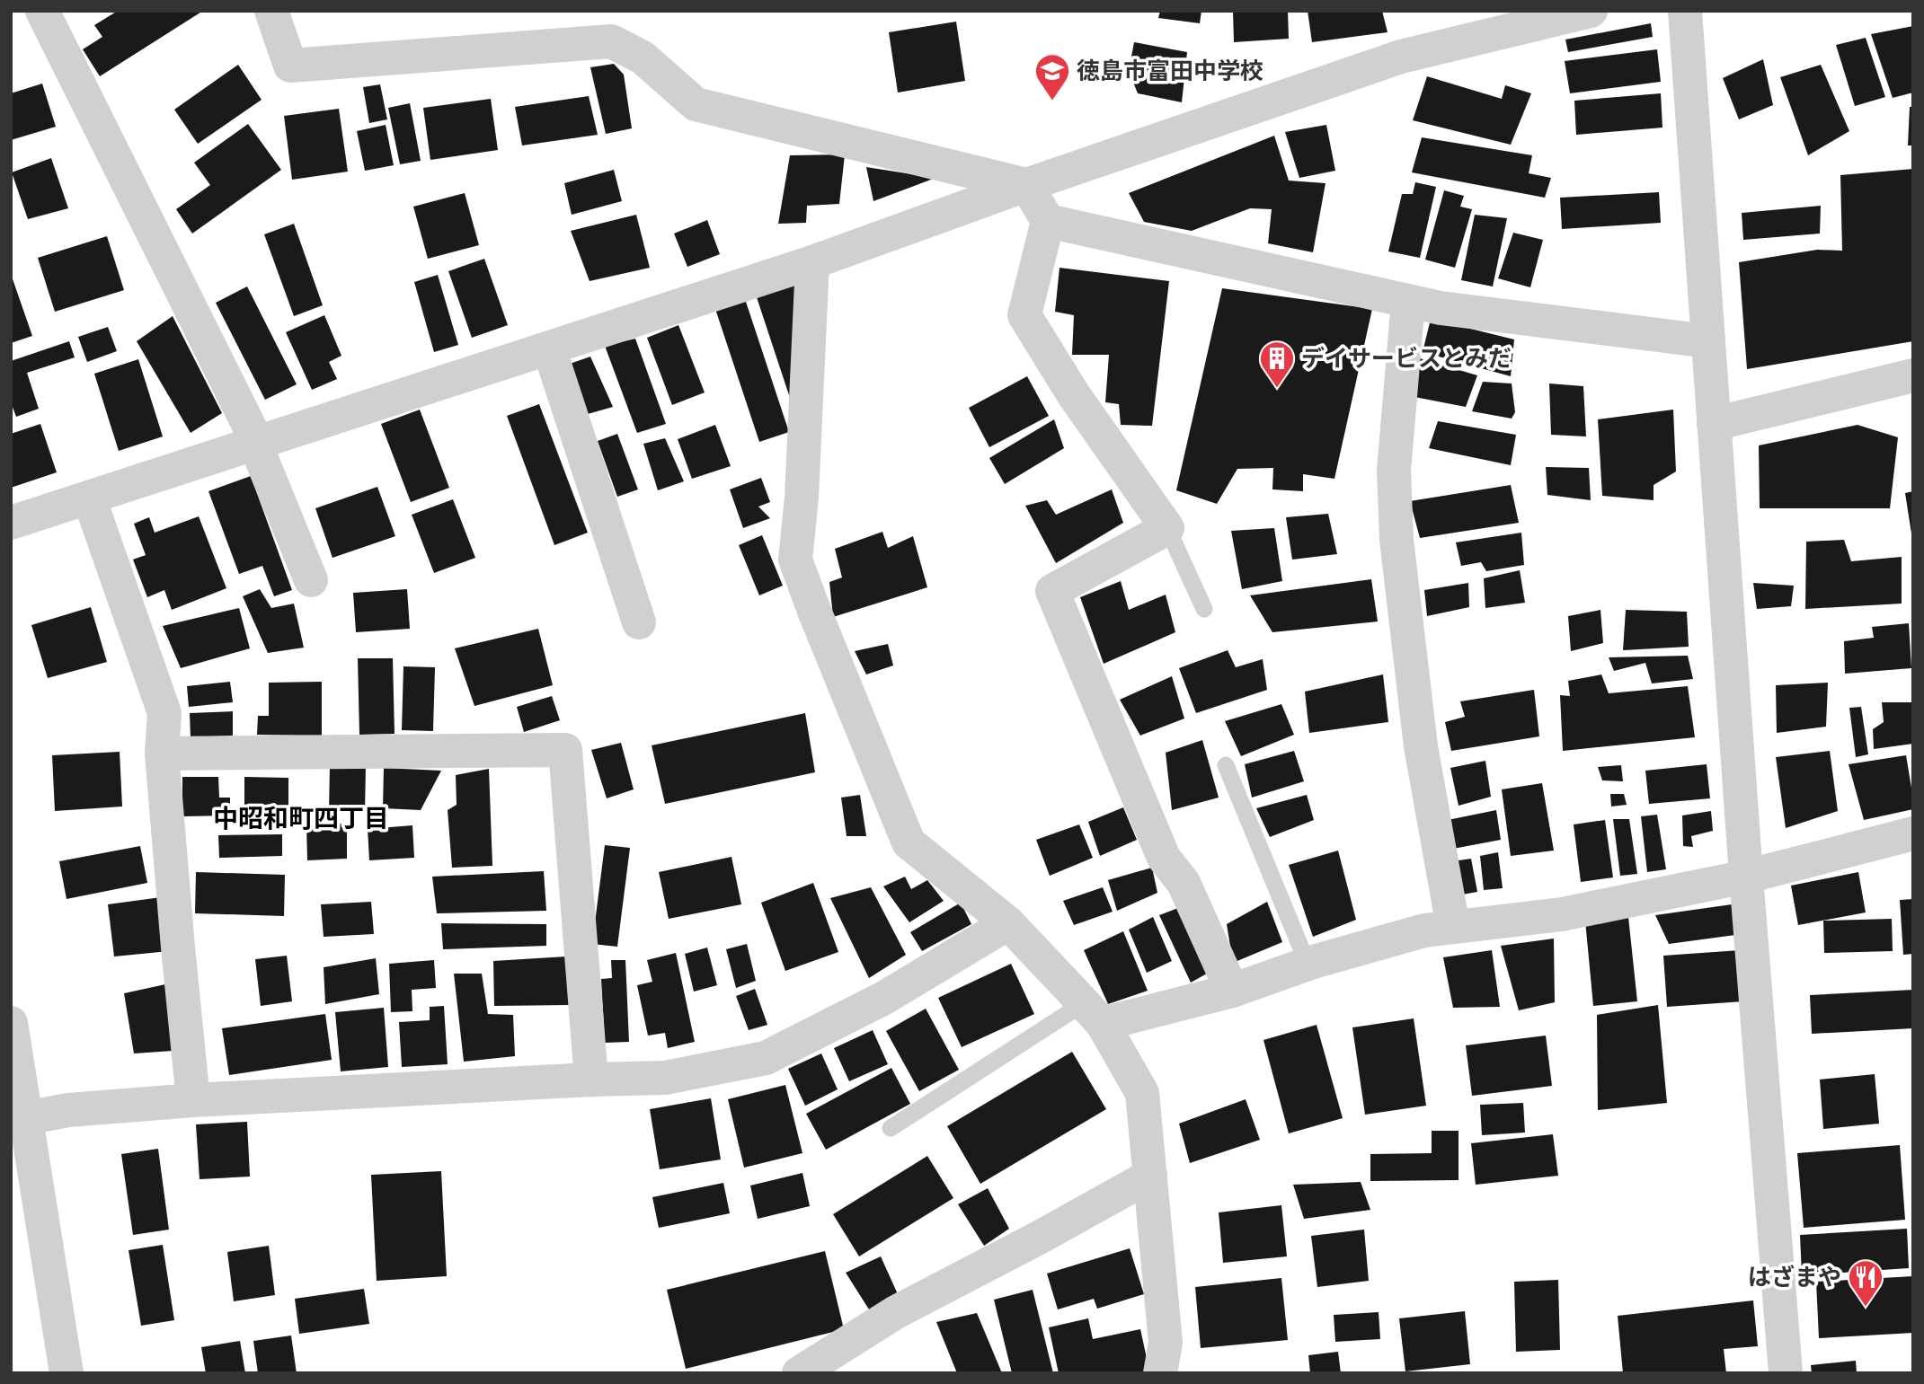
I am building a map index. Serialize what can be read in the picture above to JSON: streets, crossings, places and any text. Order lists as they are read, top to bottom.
{
  "districts": ["中昭和町四丁目"],
  "places": {
    "school or university": ["徳島市富田中学校"],
    "building": ["デイサービスとみだ"],
    "restaurant": ["はざまや"]
  }
}
